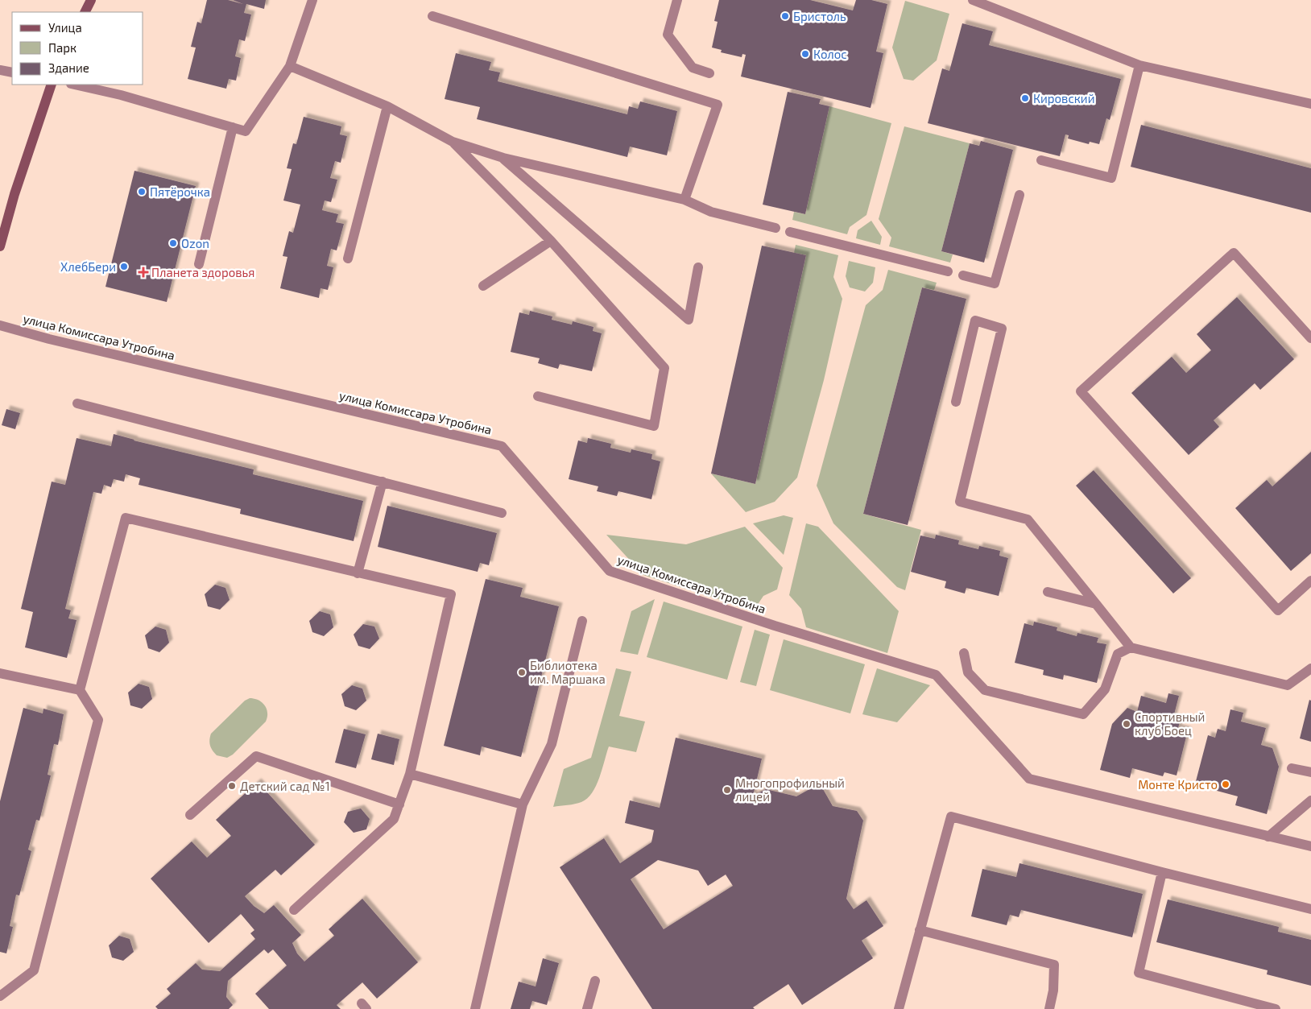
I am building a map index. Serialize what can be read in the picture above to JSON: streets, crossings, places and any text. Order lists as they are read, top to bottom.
{
  "streets": {
    "street": ["улица Комиссара Утробина"]
  },
  "places": {
    "other": [
      "Бристоль",
      "Колос",
      "Кировский",
      "Пятёрочка",
      "Ozon",
      "ХлебБери",
      "Библиотека им. Маршака",
      "Спортивный клуб Боец",
      "Монте Кристо",
      "Детский сад №1",
      "Многопрофильный лицей"
    ],
    "health": ["Планета здоровья"]
  },
  "legend": ["Улица", "Парк", "Здание"]
}
